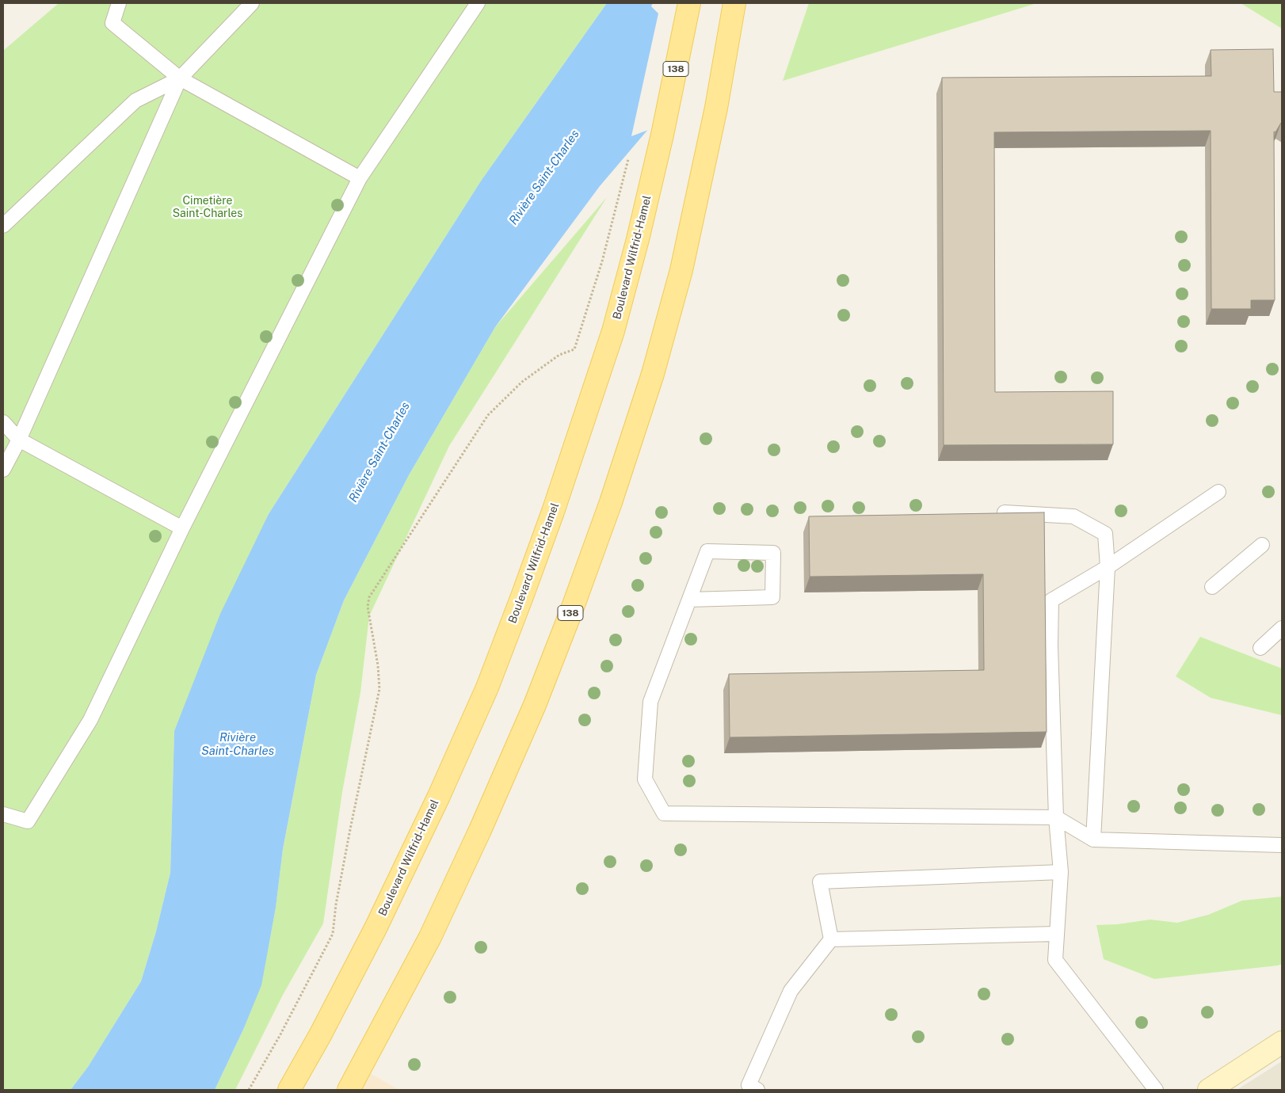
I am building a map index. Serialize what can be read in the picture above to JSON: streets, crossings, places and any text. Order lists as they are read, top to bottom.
{
  "streets": {
    "main road": ["138", "Boulevard Wilfrid-Hamel"]
  },
  "water": ["Rivière Saint-Charles"],
  "parks": ["Cimetière Saint-Charles"]
}
